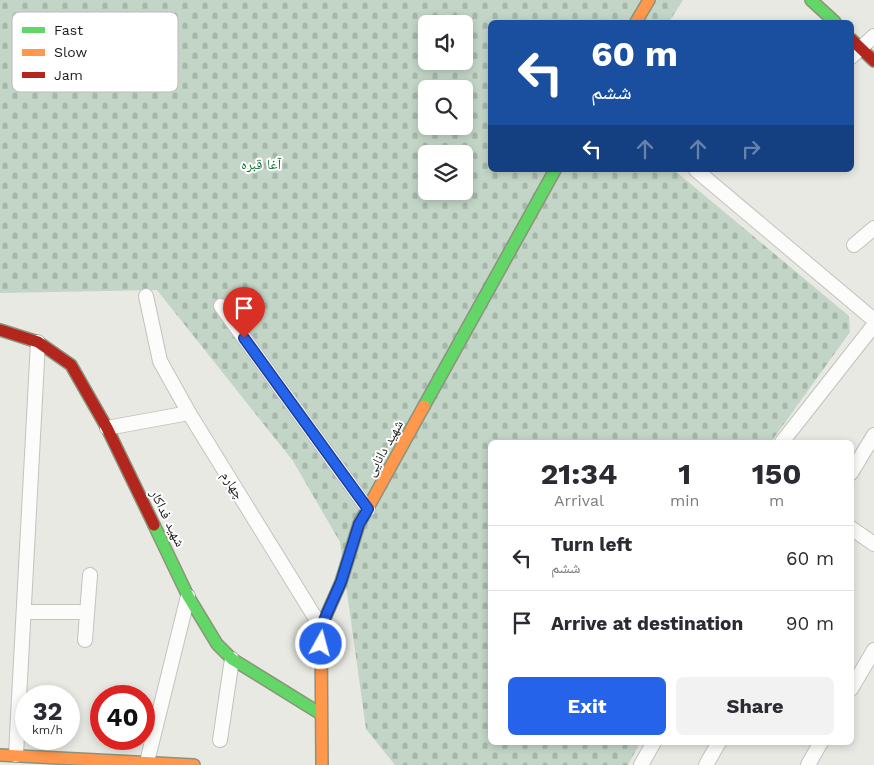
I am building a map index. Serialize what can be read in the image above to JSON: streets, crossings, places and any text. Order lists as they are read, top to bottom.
{
  "streets": {
    "street": ["شهید دانایی", "چهارم", "شهید فداکار"]
  },
  "crossings": [
    ["شهید دانایی", "چهارم"],
    ["شهید دانایی", "شهید فداکار"]
  ],
  "parks": ["آغا قبره"],
  "legend": ["Fast", "Slow", "Jam"],
  "page": {
    "turn": ["60 m", "ششم"],
    "eta": [
      "21:34",
      "Arrival",
      "1",
      "min",
      "150",
      "m"
    ],
    "list": [
      {
        "name": "Turn left",
        "note": "ششم",
        "value": "60 m"
      },
      {
        "name": "Arrive at destination",
        "value": "90 m"
      }
    ],
    "buttons": ["Exit", "Share"],
    "speed": "32 km/h",
    "limit": "40"
  }
}
